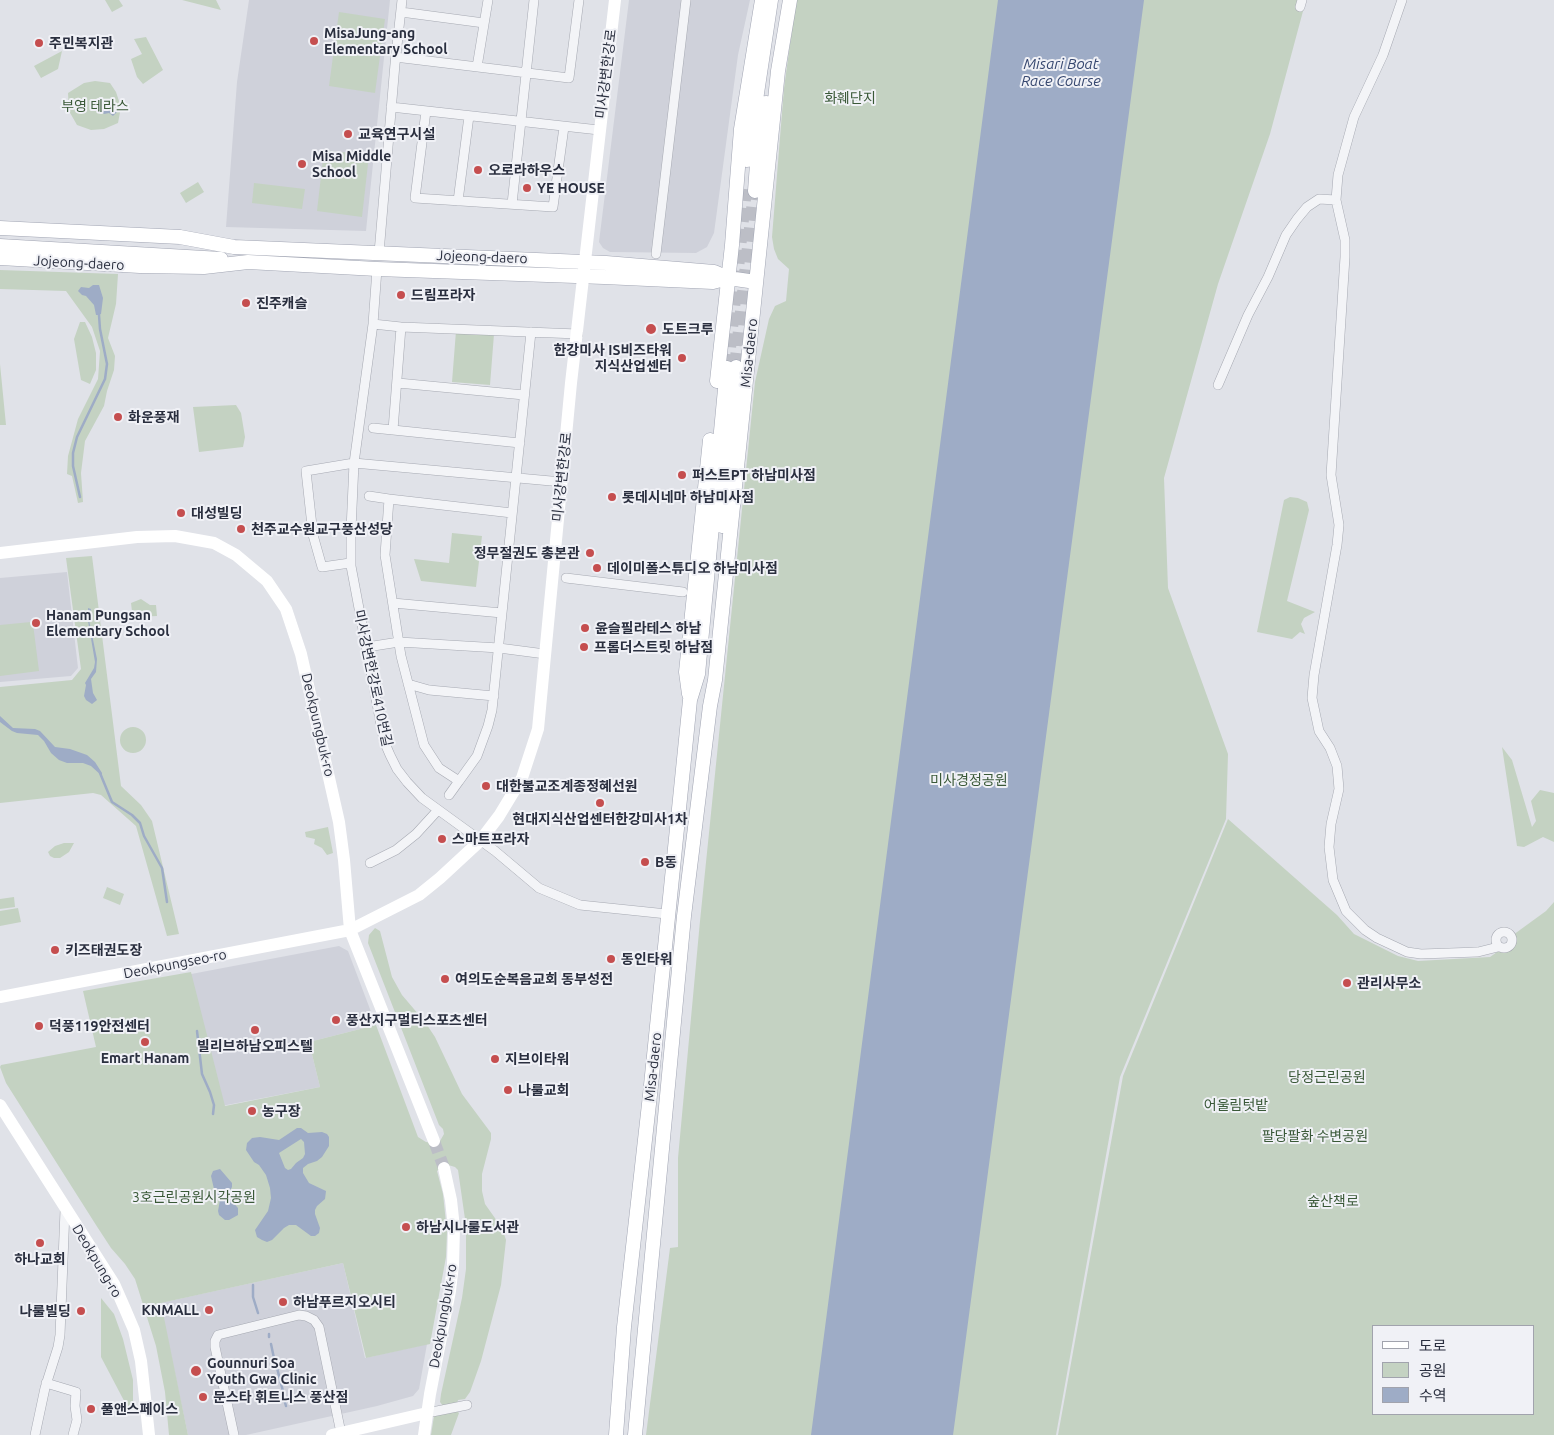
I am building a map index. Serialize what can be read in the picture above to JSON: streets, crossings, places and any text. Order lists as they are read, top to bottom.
{
  "streets": {
    "main road": ["Jojeong-daero", "Misa-daero"],
    "street": [
      "미사강변한강로",
      "미사강변한강로410번길",
      "Deokpungbuk-ro",
      "Deokpungseo-ro",
      "Deokpung-ro"
    ]
  },
  "crossings": [
    ["미사강변한강로", "Jojeong-daero"],
    ["미사강변한강로", "미사강변한강로410번길"],
    ["미사강변한강로", "Deokpungbuk-ro"],
    ["미사강변한강로", "Deokpungseo-ro"],
    ["Jojeong-daero", "Misa-daero"],
    ["Jojeong-daero", "미사강변한강로410번길"],
    ["Misa-daero", "미사강변한강로410번길"],
    ["Deokpungbuk-ro", "Deokpungseo-ro"]
  ],
  "water": ["Misari Boat Race Course"],
  "parks": [
    "화훼단지",
    "부영 테라스",
    "미사경정공원",
    "당정근린공원",
    "어울림텃밭",
    "팔당팔화 수변공원",
    "3호근린공원시각공원",
    "숲산책로"
  ],
  "places": [
    "MisaJung-ang Elementary School",
    "주민복지관",
    "교육연구시설",
    "Misa Middle School",
    "오로라하우스",
    "YE HOUSE",
    "드림프라자",
    "진주캐슬",
    "도트크루",
    "한강미사 IS비즈타워 지식산업센터",
    "화운풍재",
    "퍼스트PT 하남미사점",
    "롯데시네마 하남미사점",
    "대성빌딩",
    "천주교수원교구풍산성당",
    "정무절권도 총본관",
    "데이미폴스튜디오 하남미사점",
    "Hanam Pungsan Elementary School",
    "윤슬필라테스 하남",
    "프롬더스트릿 하남점",
    "대한불교조계종정혜선원",
    "현대지식산업센터한강미사1차",
    "스마트프라자",
    "B동",
    "키즈태권도장",
    "동인타워",
    "여의도순복음교회 동부성전",
    "관리사무소",
    "풍산지구멀티스포츠센터",
    "덕풍119안전센터",
    "빌리브하남오피스텔",
    "Emart Hanam",
    "지브이타워",
    "나룰교회",
    "농구장",
    "하남시나룰도서관",
    "하나교회",
    "하남푸르지오시티",
    "KNMALL",
    "나룰빌딩",
    "Gounnuri Soa Youth Gwa Clinic",
    "문스타 휘트니스 풍산점",
    "풀앤스페이스"
  ],
  "legend": ["도로", "공원", "수역"]
}
